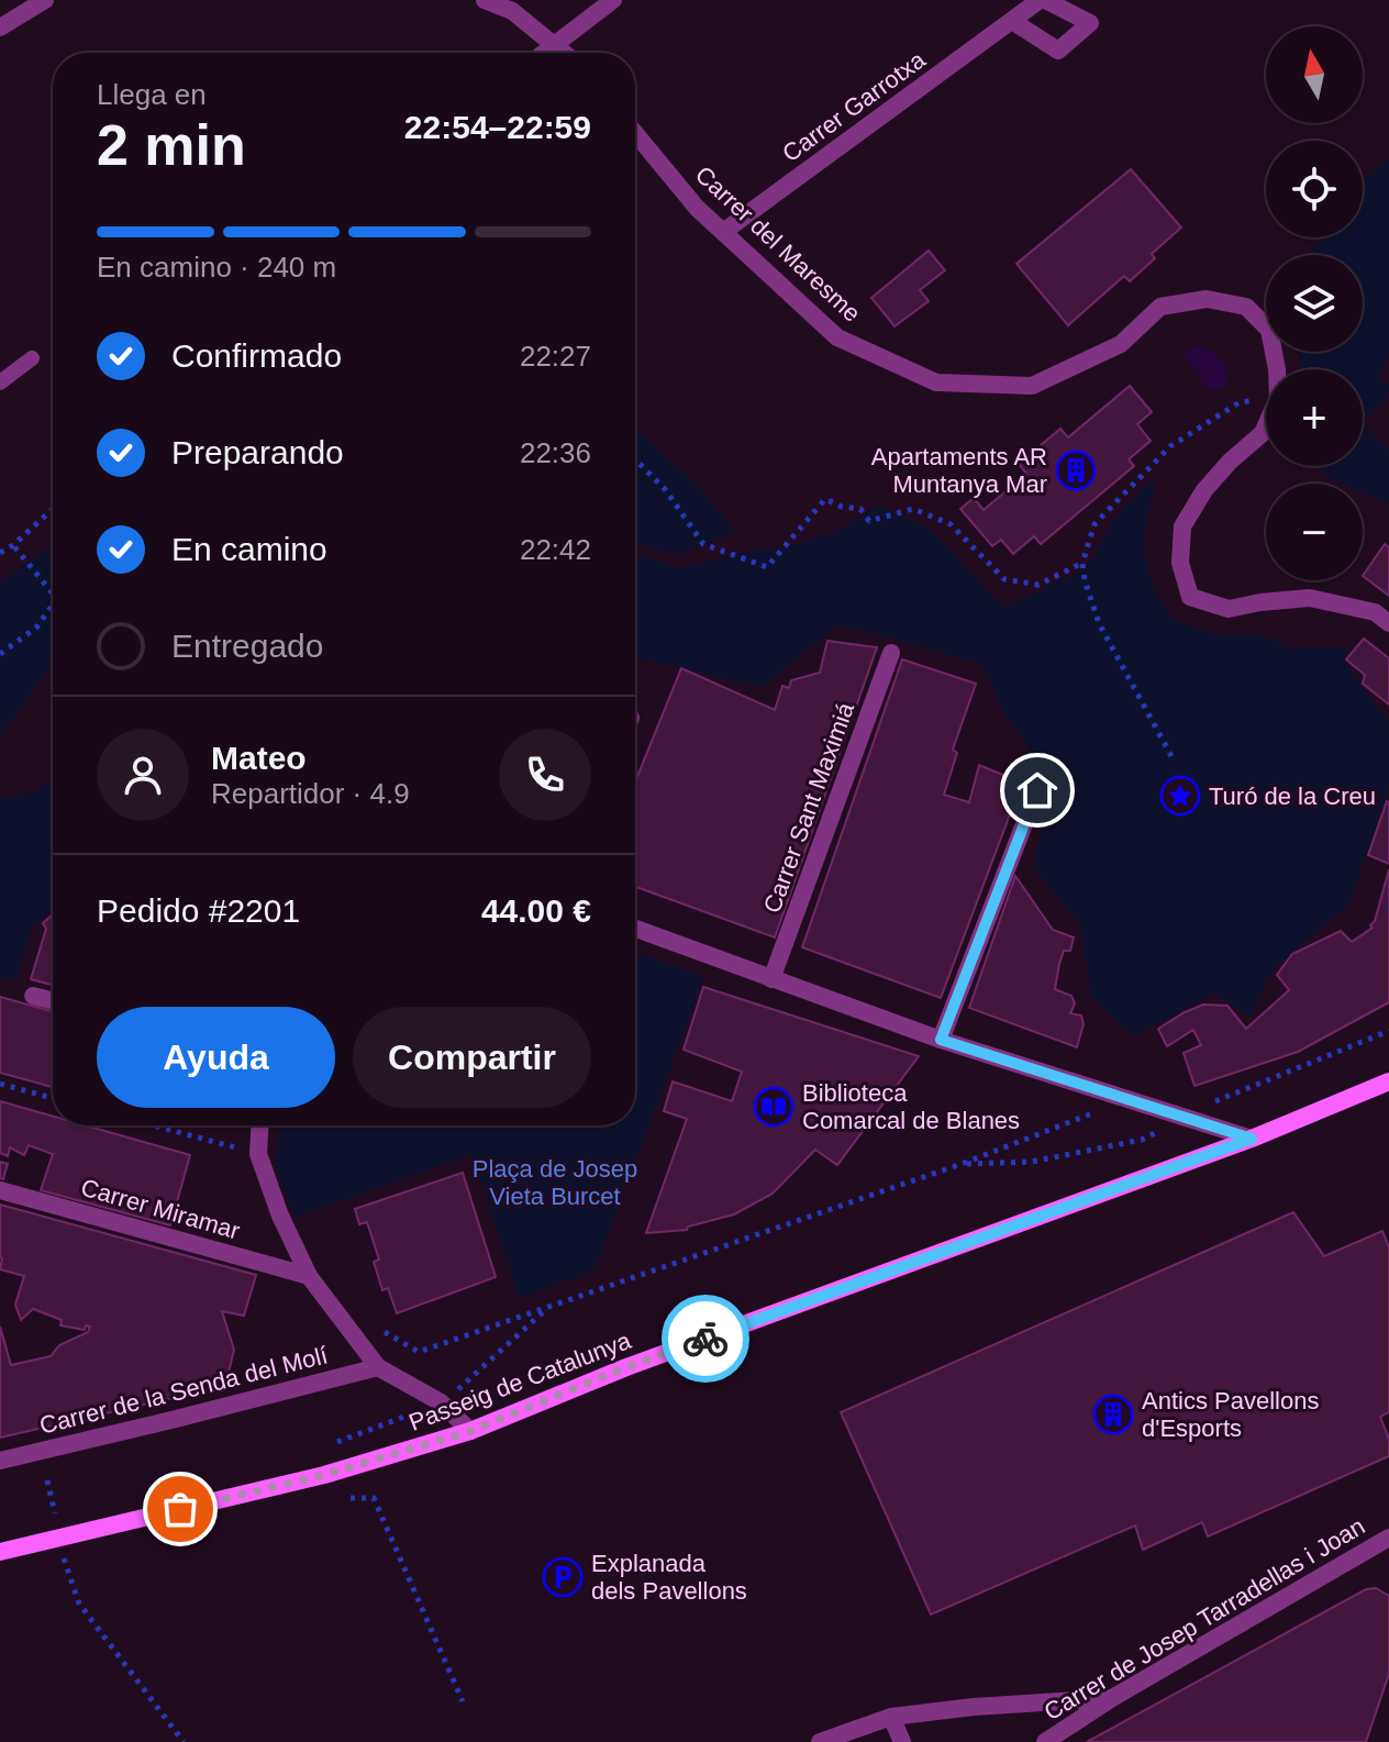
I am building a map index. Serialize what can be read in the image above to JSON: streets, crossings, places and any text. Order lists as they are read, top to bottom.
{
  "streets": {
    "street": [
      "Carrer Garrotxa",
      "Carrer del Maresme",
      "Carrer Sant Maximiá",
      "Carrer Miramar",
      "Passeig de Catalunya",
      "Carrer de la Senda del Molí",
      "Carrer de Josep Tarradellas i Joan"
    ]
  },
  "crossings": [
    ["Carrer Garrotxa", "Carrer del Maresme"]
  ],
  "parks": ["Plaça de Josep Vieta Burcet"],
  "places": {
    "building": ["Apartaments AR Muntanya Mar", "Antics Pavellons d'Esports"],
    "place": ["Turó de la Creu"],
    "library": ["Biblioteca Comarcal de Blanes"],
    "parking": ["Explanada dels Pavellons"]
  },
  "north": "top",
  "page": {
    "map_buttons": ["+", "−"],
    "heading": ["2 min", "Llega en", "22:54–22:59"],
    "panel": [
      "Mateo",
      "Repartidor · 4.9",
      "Pedido #2201",
      "44.00 €"
    ],
    "bar": "En camino · 240 m",
    "list": [
      ["Confirmado", "22:27"],
      ["Preparando", "22:36"],
      ["En camino", "22:42"],
      "Entregado"
    ],
    "buttons": ["Ayuda", "Compartir"]
  }
}
